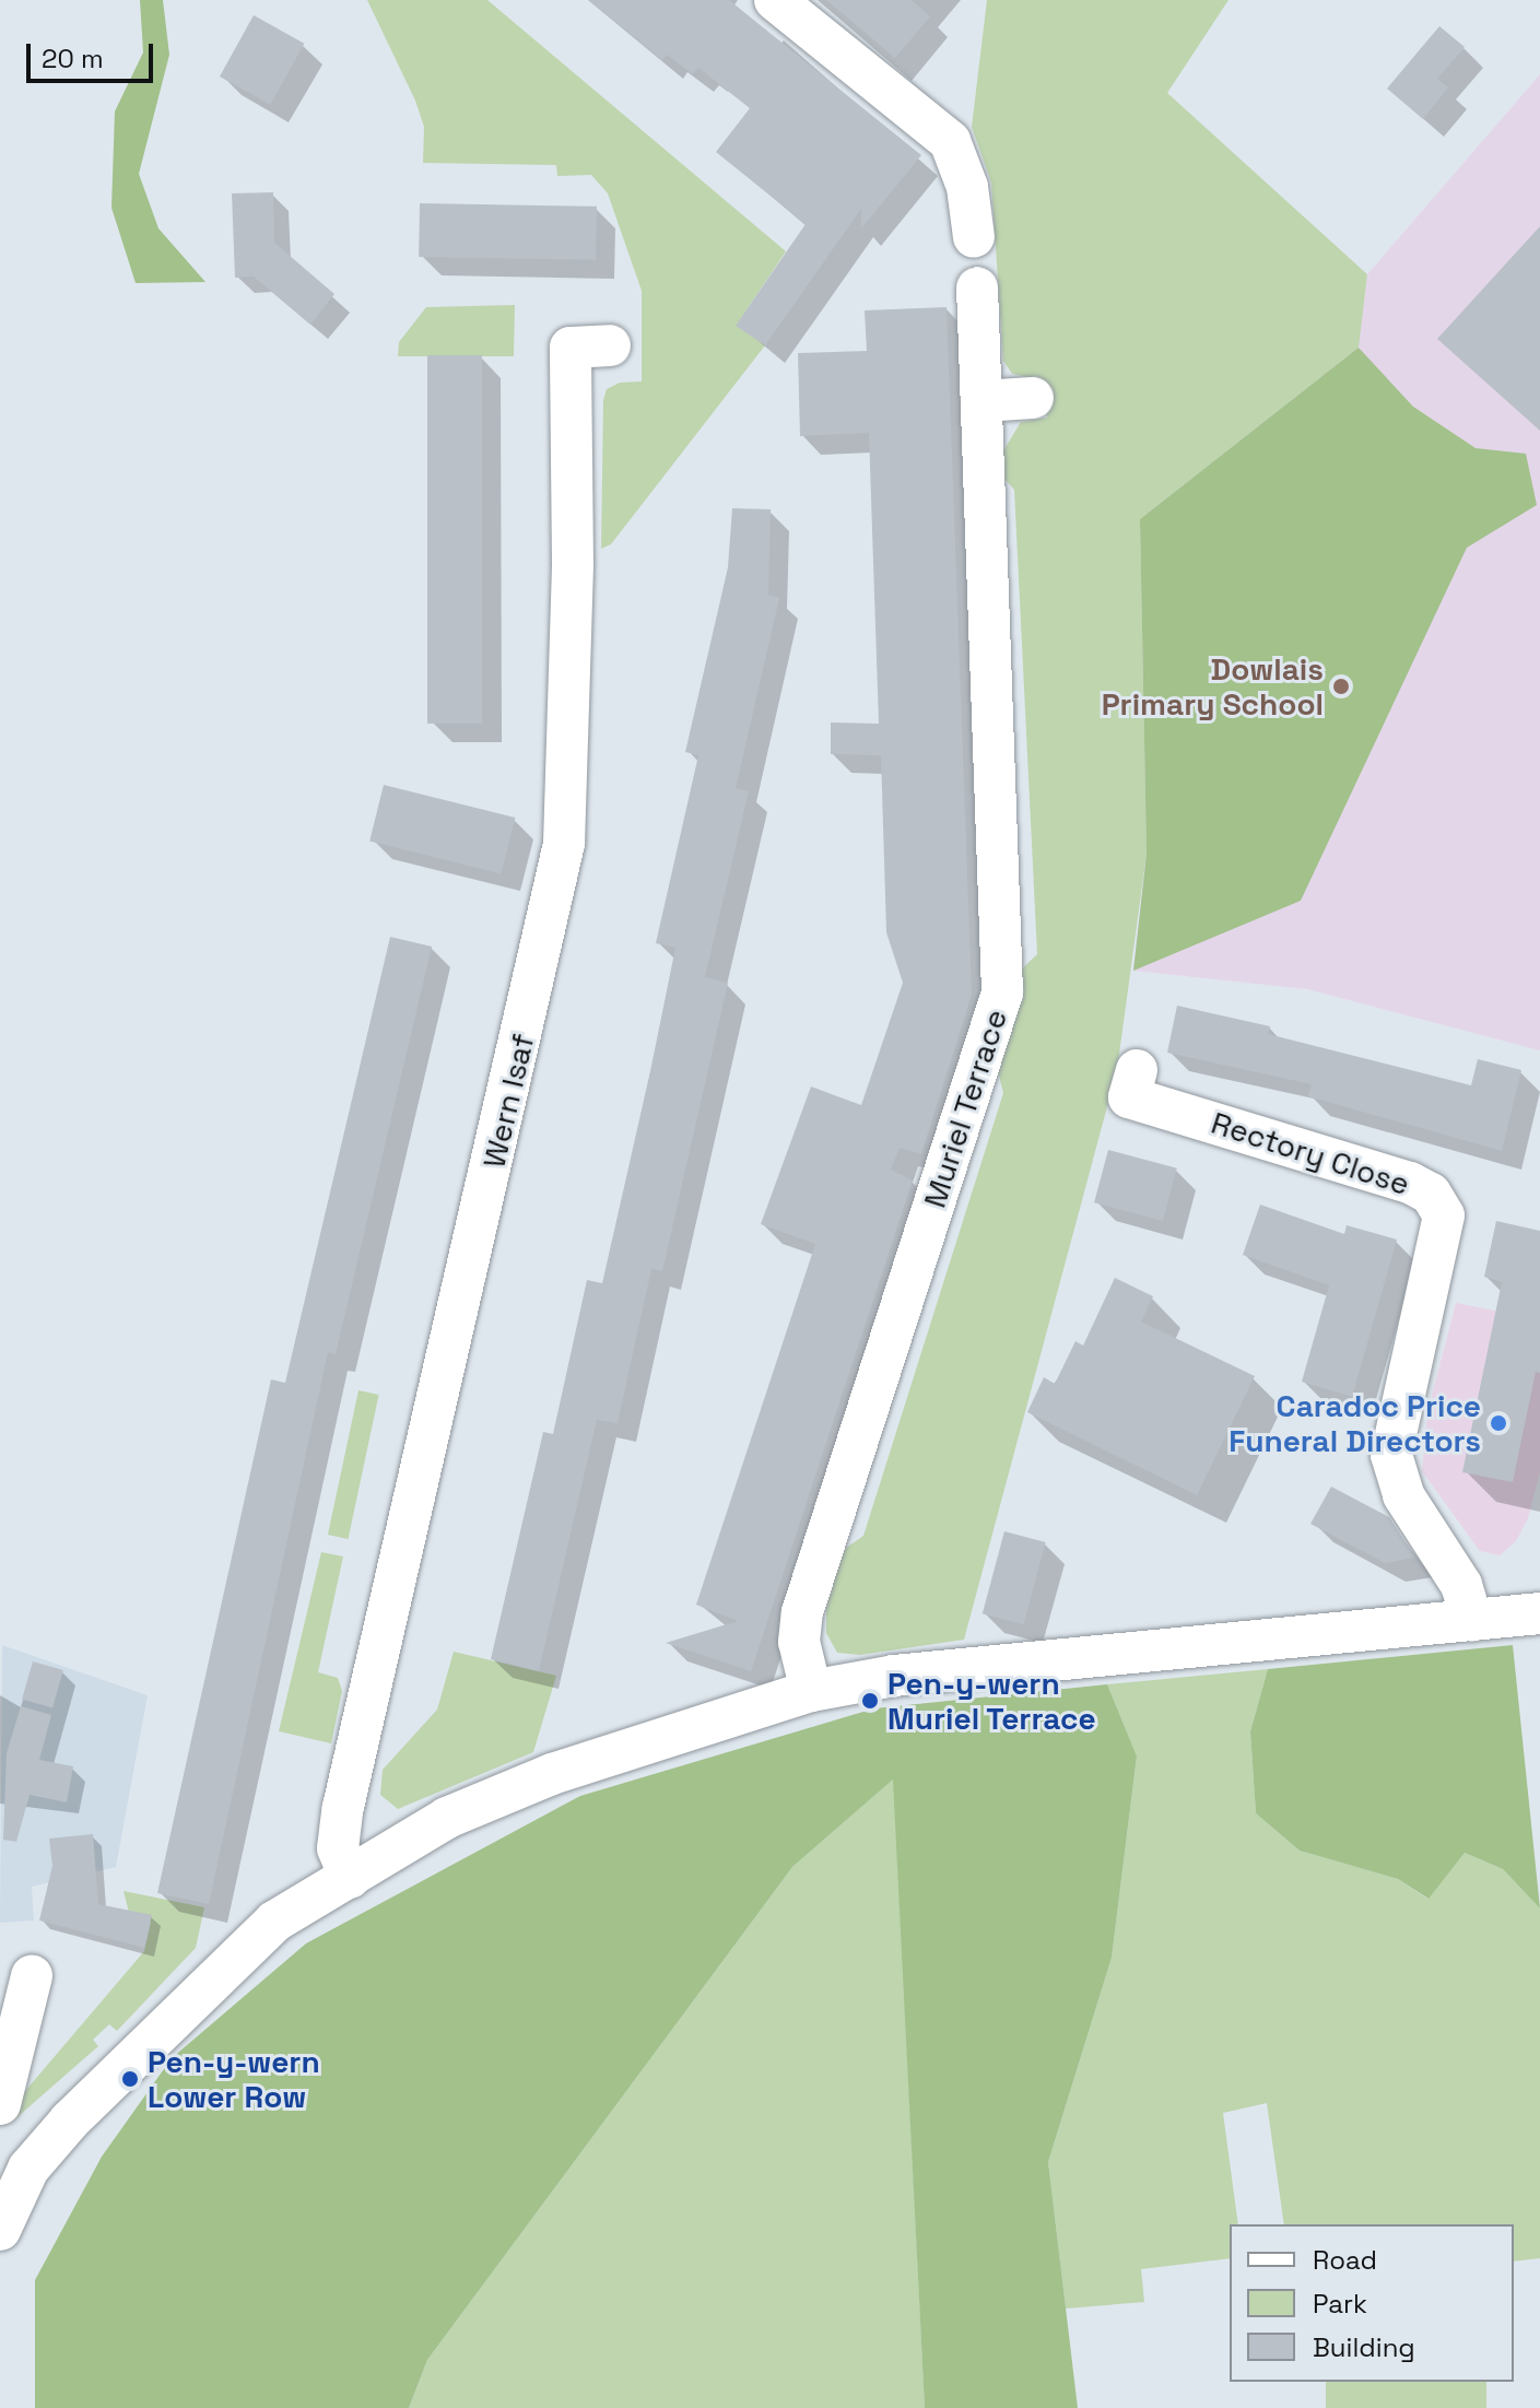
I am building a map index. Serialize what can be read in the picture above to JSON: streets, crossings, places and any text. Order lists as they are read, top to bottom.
{
  "streets": {
    "street": ["Wern Isaf", "Muriel Terrace", "Rectory Close"]
  },
  "places": [
    "Dowlais Primary School",
    "Caradoc Price Funeral Directors",
    "Pen-y-wern Muriel Terrace",
    "Pen-y-wern Lower Row"
  ],
  "legend": ["Road", "Park", "Building"],
  "scale_bar": "20 m"
}
